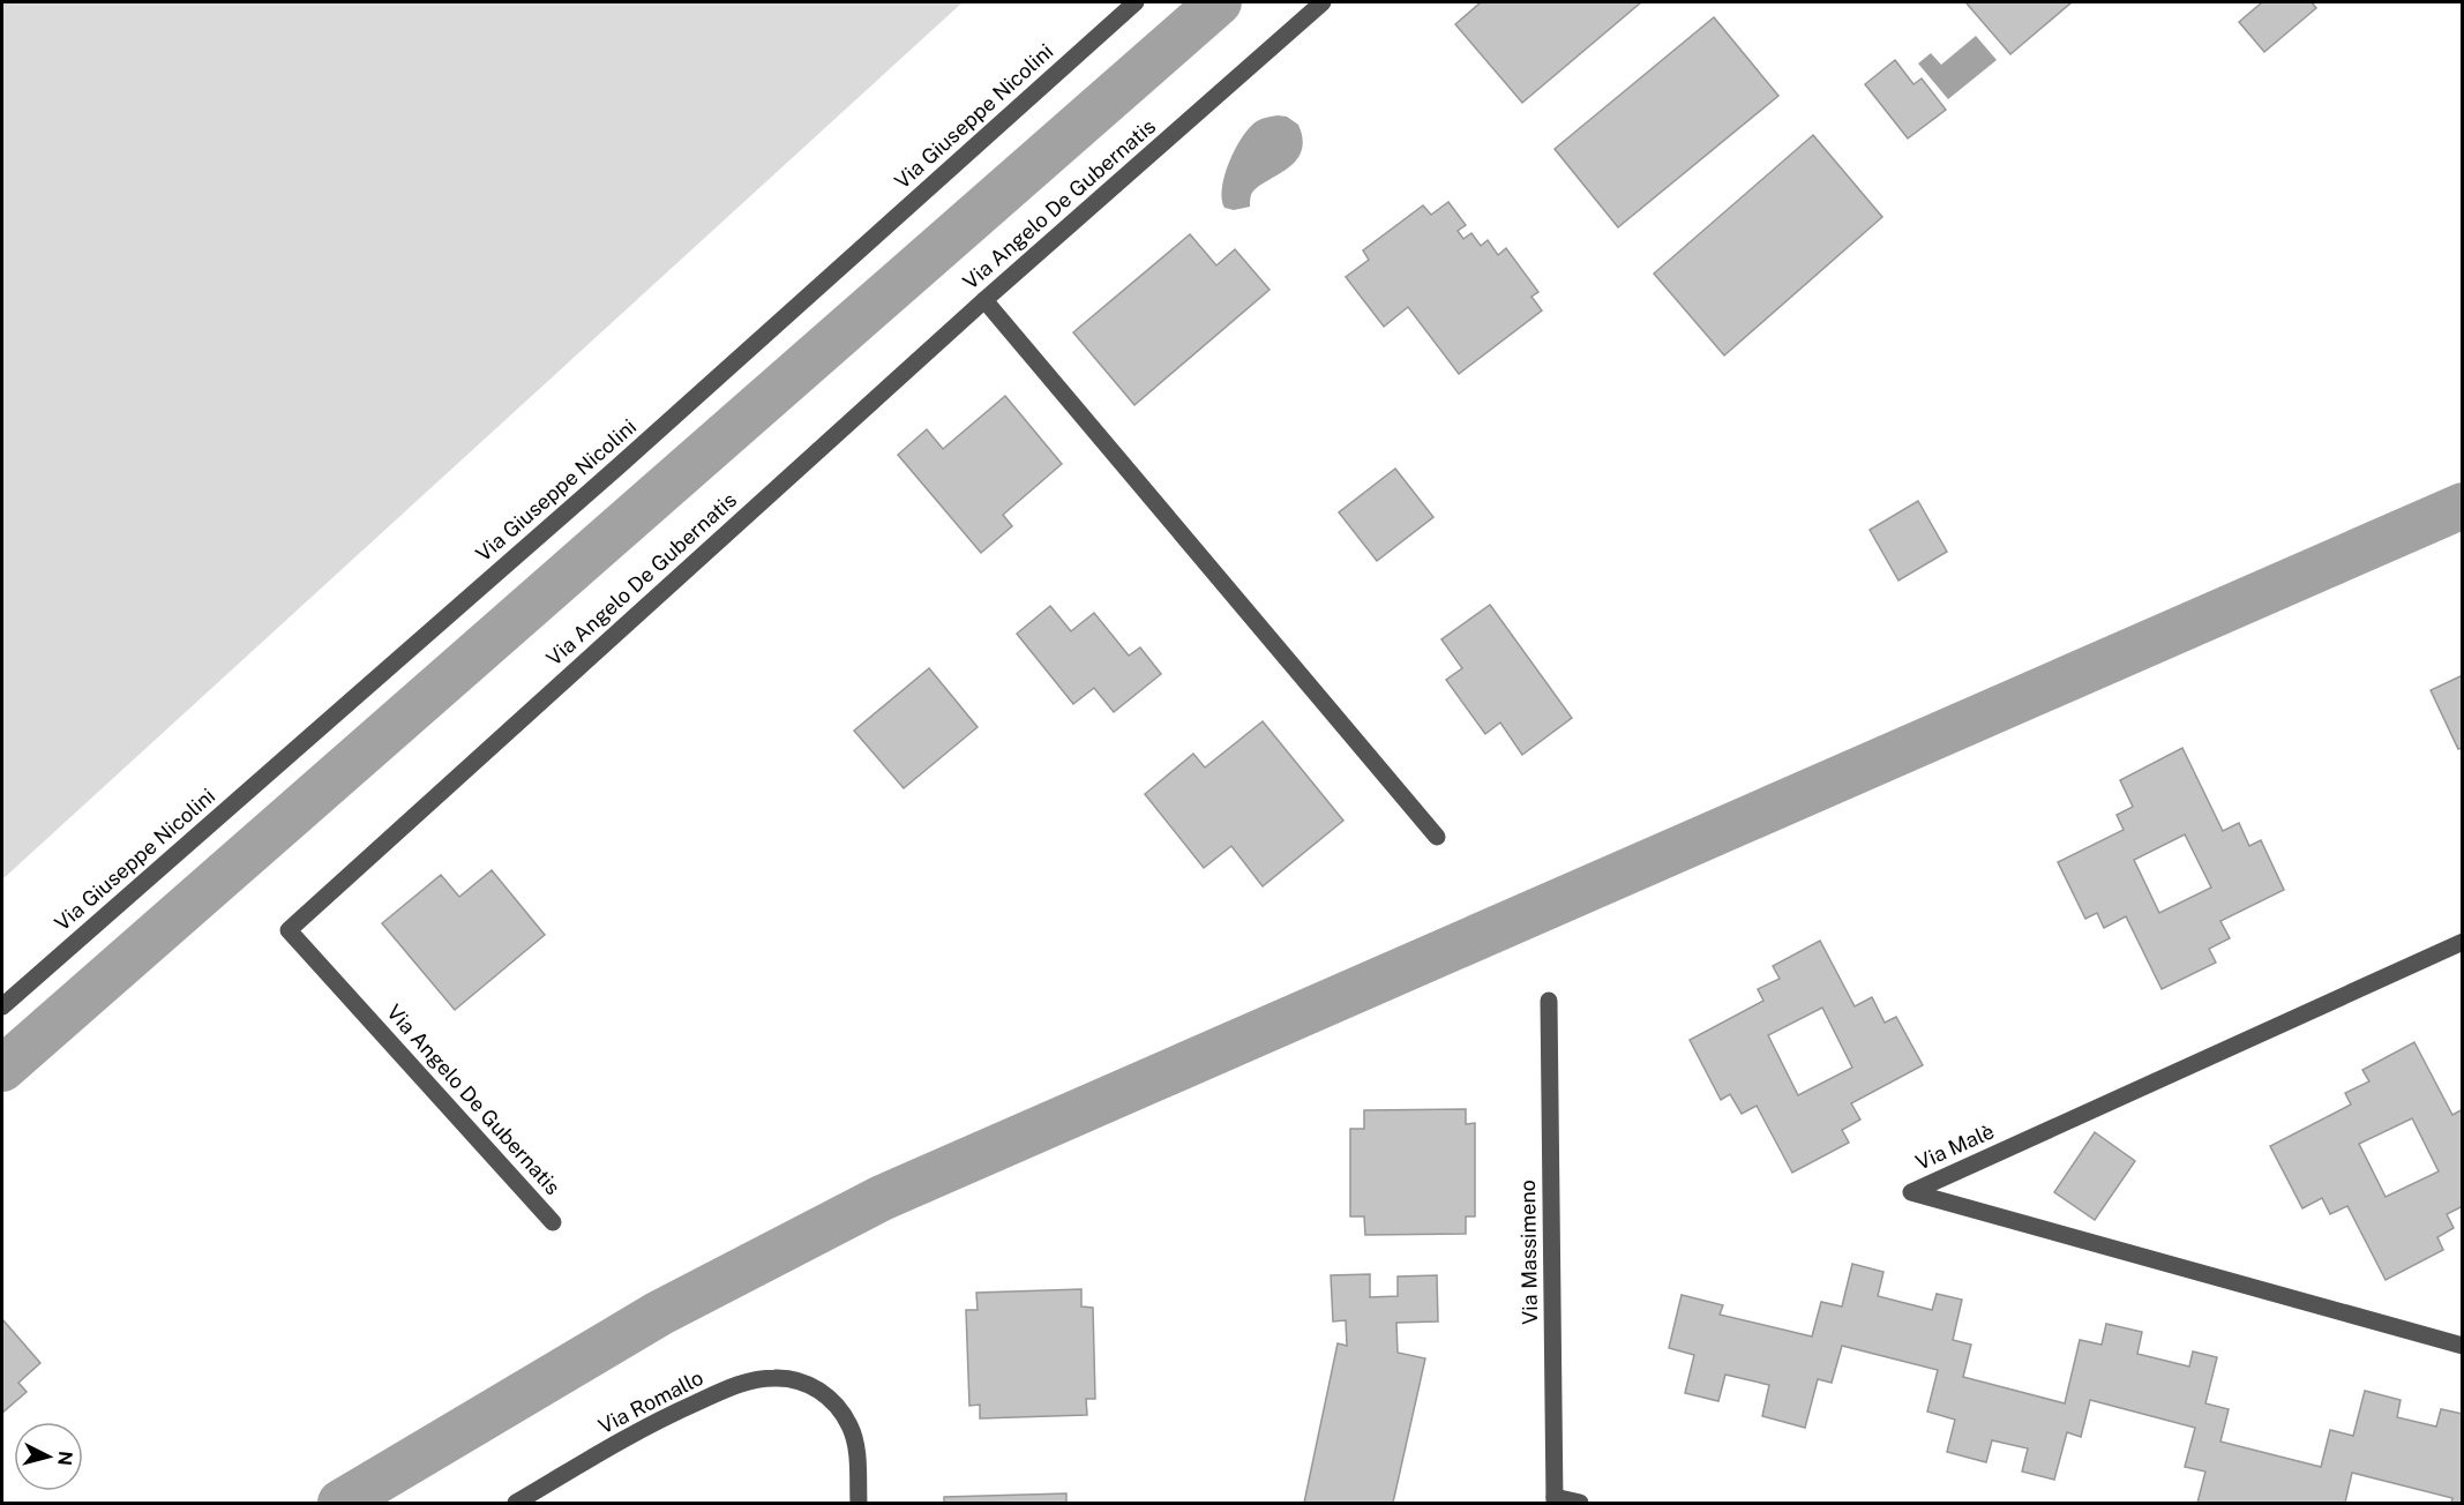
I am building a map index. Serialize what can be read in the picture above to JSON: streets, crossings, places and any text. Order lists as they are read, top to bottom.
{
  "streets": {
    "street": [
      "Via Giuseppe Nicolini",
      "Via Angelo De Gubernatis",
      "Via Malè",
      "Via Massimeno",
      "Via Romallo"
    ]
  },
  "north": "right"
}
